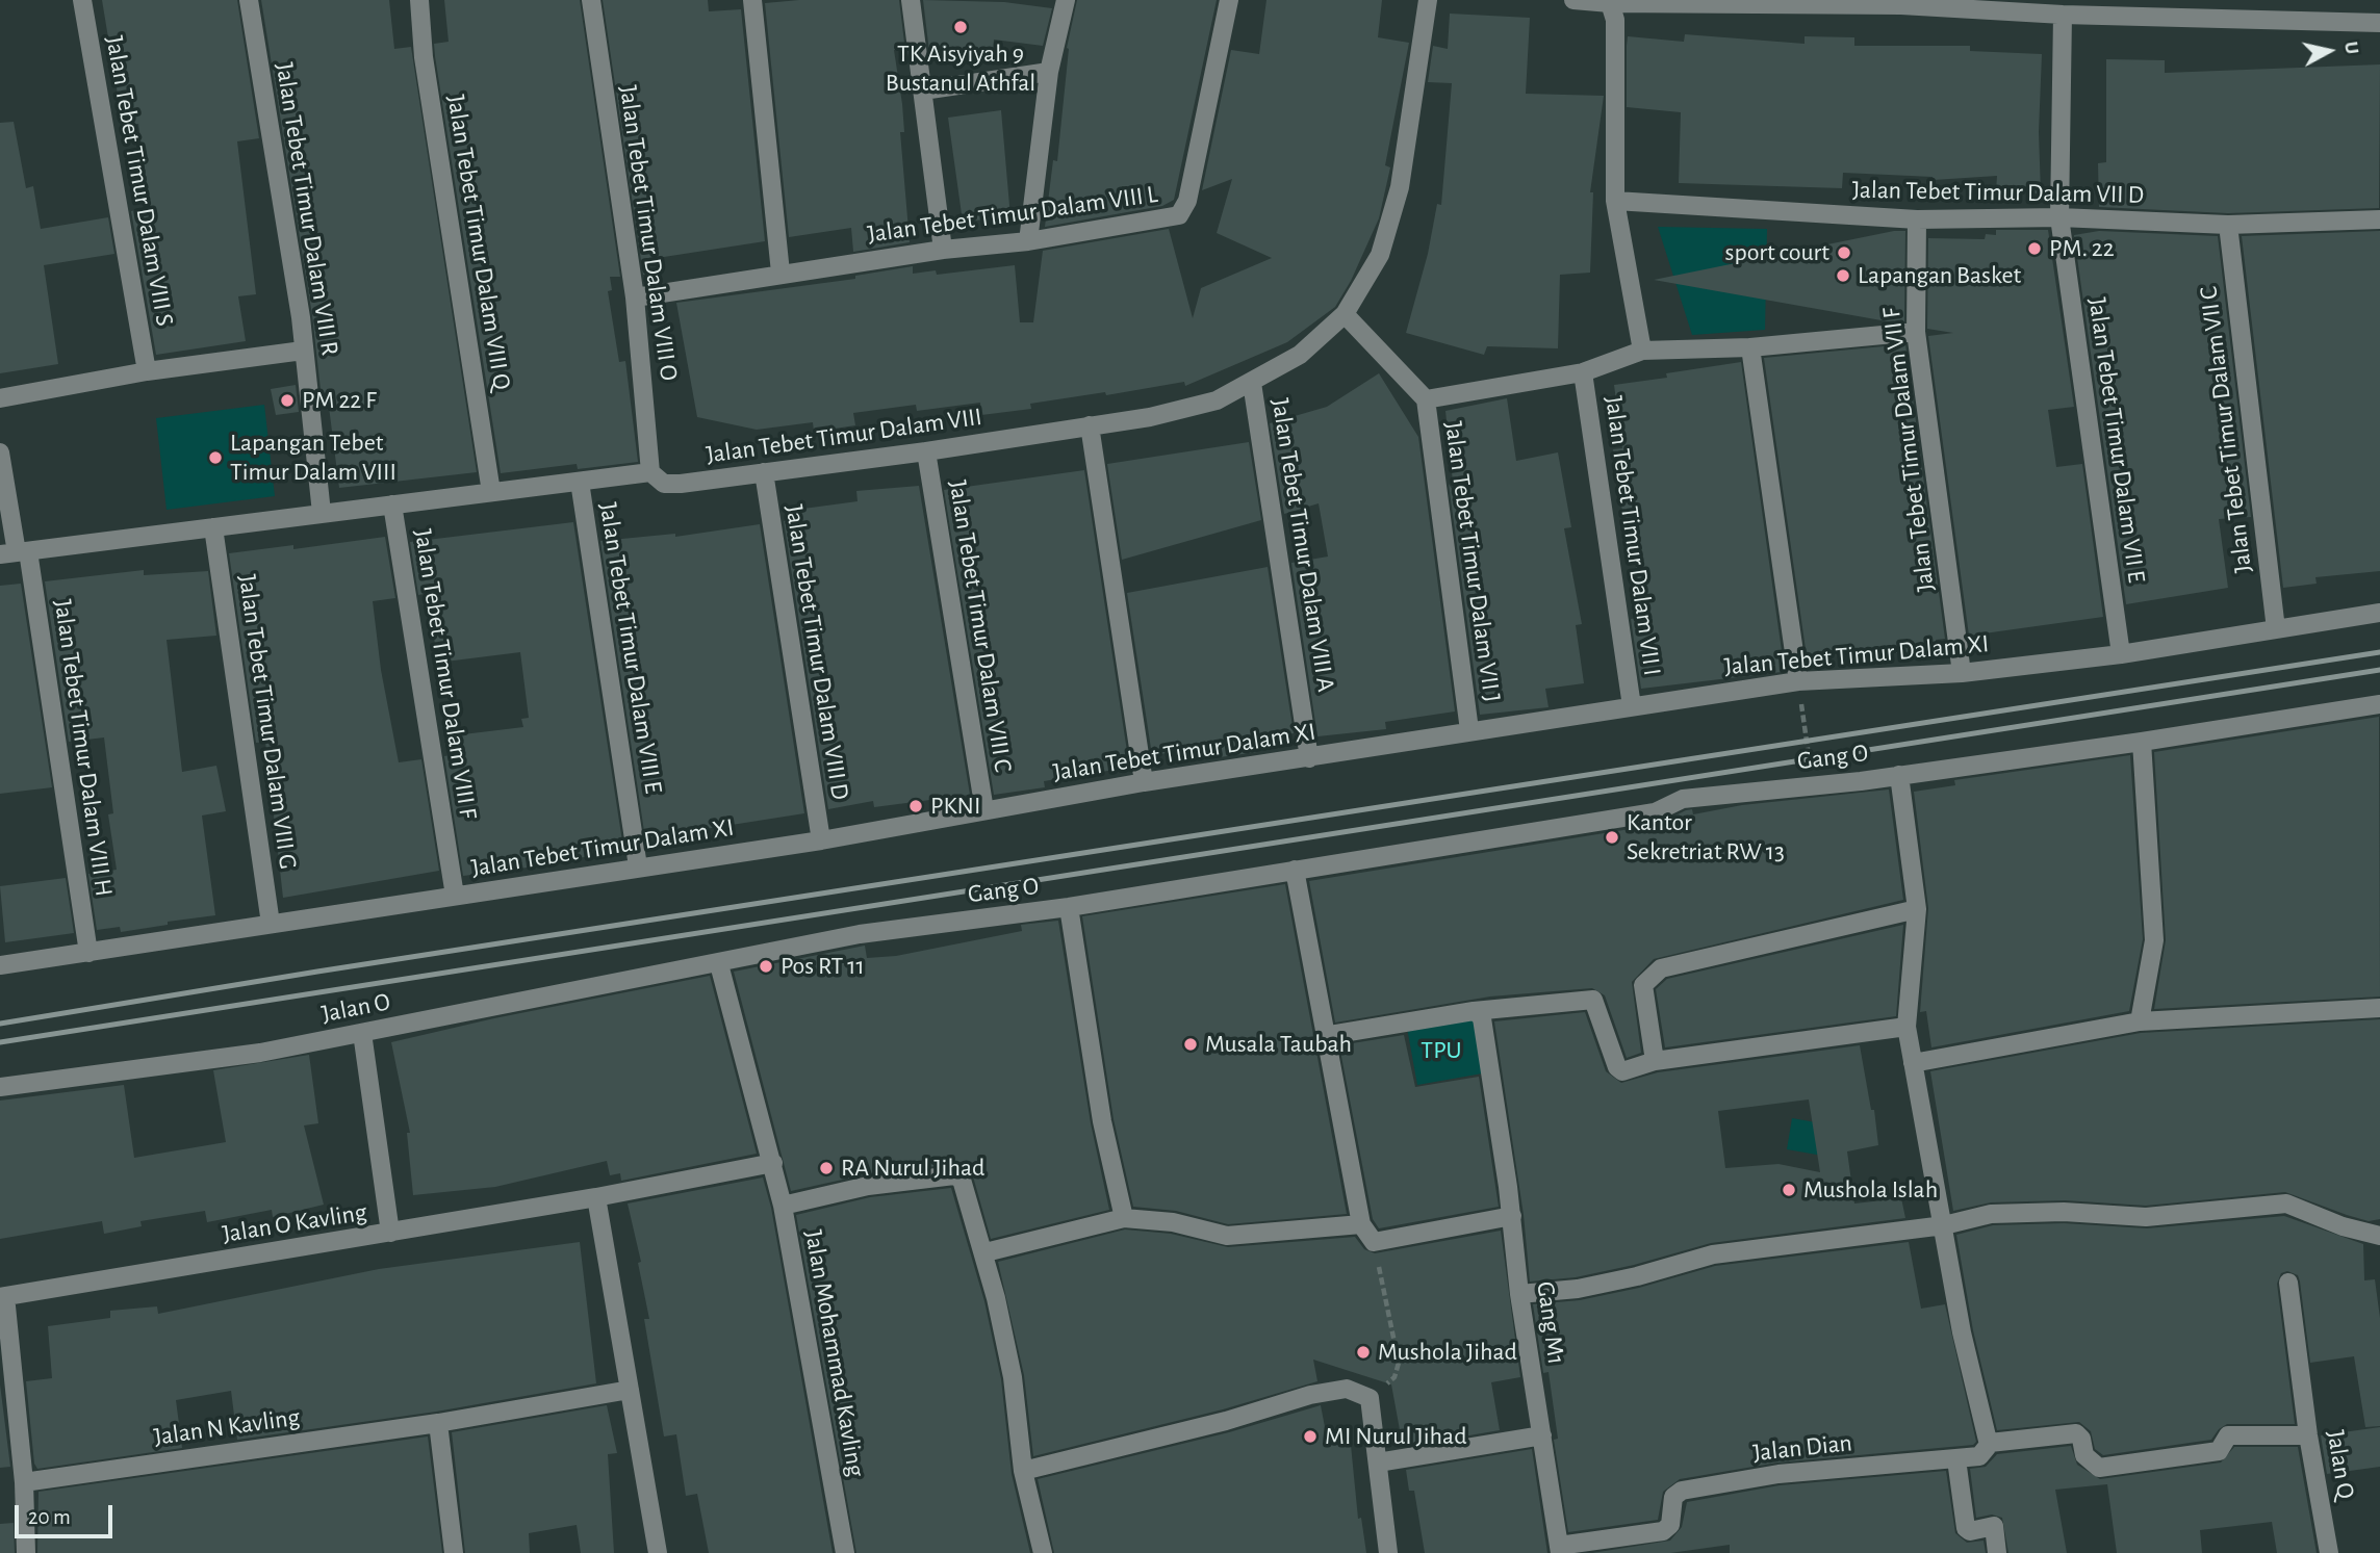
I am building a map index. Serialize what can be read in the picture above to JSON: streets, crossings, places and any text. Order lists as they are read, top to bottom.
{
  "streets": {
    "street": [
      "Jalan Tebet Timur Dalam VIII S",
      "Jalan Tebet Timur Dalam VII D",
      "Jalan Tebet Timur Dalam VIII R",
      "Jalan Tebet Timur Dalam VIII L",
      "Jalan Tebet Timur Dalam VIII O",
      "Jalan Tebet Timur Dalam VIII Q",
      "Jalan Tebet Timur Dalam VII C",
      "Jalan Tebet Timur Dalam VIII",
      "Jalan Tebet Timur Dalam VII E",
      "Jalan Tebet Timur Dalam VII F",
      "Jalan Tebet Timur Dalam VII I",
      "Jalan Tebet Timur Dalam VIII A",
      "Jalan Tebet Timur Dalam VII J",
      "Jalan Tebet Timur Dalam VIII C",
      "Jalan Tebet Timur Dalam VIII E",
      "Jalan Tebet Timur Dalam VIII D",
      "Jalan Tebet Timur Dalam XI",
      "Jalan Tebet Timur Dalam VIII F",
      "Jalan Tebet Timur Dalam VIII G",
      "Jalan Tebet Timur Dalam VIII H",
      "Gang O",
      "Jalan O",
      "Jalan O Kavling",
      "Gang M1",
      "Jalan Mohammad Kavling",
      "Jalan N Kavling",
      "Jalan Dian",
      "Jalan Q"
    ]
  },
  "crossings": [
    ["Jalan Tebet Timur Dalam VII D", "Jalan Tebet Timur Dalam VII C"],
    ["Jalan Tebet Timur Dalam VII D", "Jalan Tebet Timur Dalam VII E"],
    ["Jalan Tebet Timur Dalam VII D", "Jalan Tebet Timur Dalam VII F"],
    ["Jalan Tebet Timur Dalam VIII R", "Jalan Tebet Timur Dalam VIII"],
    ["Jalan Tebet Timur Dalam VIII L", "Jalan Tebet Timur Dalam VIII O"],
    ["Jalan Tebet Timur Dalam VIII O", "Jalan Tebet Timur Dalam VIII"],
    ["Jalan Tebet Timur Dalam VIII Q", "Jalan Tebet Timur Dalam VIII"],
    ["Jalan Tebet Timur Dalam VII C", "Jalan Tebet Timur Dalam XI"],
    ["Jalan Tebet Timur Dalam VIII", "Jalan Tebet Timur Dalam VIII A"],
    ["Jalan Tebet Timur Dalam VIII", "Jalan Tebet Timur Dalam VIII C"],
    ["Jalan Tebet Timur Dalam VIII", "Jalan Tebet Timur Dalam VIII E"],
    ["Jalan Tebet Timur Dalam VIII", "Jalan Tebet Timur Dalam VIII D"],
    ["Jalan Tebet Timur Dalam VIII", "Jalan Tebet Timur Dalam VIII F"],
    ["Jalan Tebet Timur Dalam VIII", "Jalan Tebet Timur Dalam VIII G"],
    ["Jalan Tebet Timur Dalam VIII", "Jalan Tebet Timur Dalam VIII H"],
    ["Jalan Tebet Timur Dalam VII E", "Jalan Tebet Timur Dalam XI"],
    ["Jalan Tebet Timur Dalam VII F", "Jalan Tebet Timur Dalam XI"],
    ["Jalan Tebet Timur Dalam VII I", "Jalan Tebet Timur Dalam XI"],
    ["Jalan Tebet Timur Dalam VIII A", "Jalan Tebet Timur Dalam XI"],
    ["Jalan Tebet Timur Dalam VII J", "Jalan Tebet Timur Dalam XI"],
    ["Jalan Tebet Timur Dalam VIII C", "Jalan Tebet Timur Dalam XI"],
    ["Jalan Tebet Timur Dalam VIII E", "Jalan Tebet Timur Dalam XI"],
    ["Jalan Tebet Timur Dalam VIII D", "Jalan Tebet Timur Dalam XI"],
    ["Jalan Tebet Timur Dalam XI", "Jalan Tebet Timur Dalam VIII F"],
    ["Jalan Tebet Timur Dalam XI", "Jalan Tebet Timur Dalam VIII G"],
    ["Jalan Tebet Timur Dalam XI", "Jalan Tebet Timur Dalam VIII H"],
    ["Gang O", "Jalan O"],
    ["Gang O", "Jalan Mohammad Kavling"],
    ["Jalan O", "Jalan Mohammad Kavling"],
    ["Jalan O Kavling", "Jalan Mohammad Kavling"],
    ["Gang M1", "Jalan Dian"]
  ],
  "parks": ["TPU"],
  "places": [
    "TK Aisyiyah 9 Bustanul Athfal",
    "PM. 22",
    "sport court",
    "Lapangan Basket",
    "PM 22 F",
    "Lapangan Tebet Timur Dalam VIII",
    "PKNI",
    "Kantor Sekretriat RW 13",
    "Pos RT 11",
    "Musala Taubah",
    "RA Nurul Jihad",
    "Mushola Islah",
    "Mushola Jihad",
    "MI Nurul Jihad"
  ],
  "scale_bar": "20 m",
  "north": "right"
}
